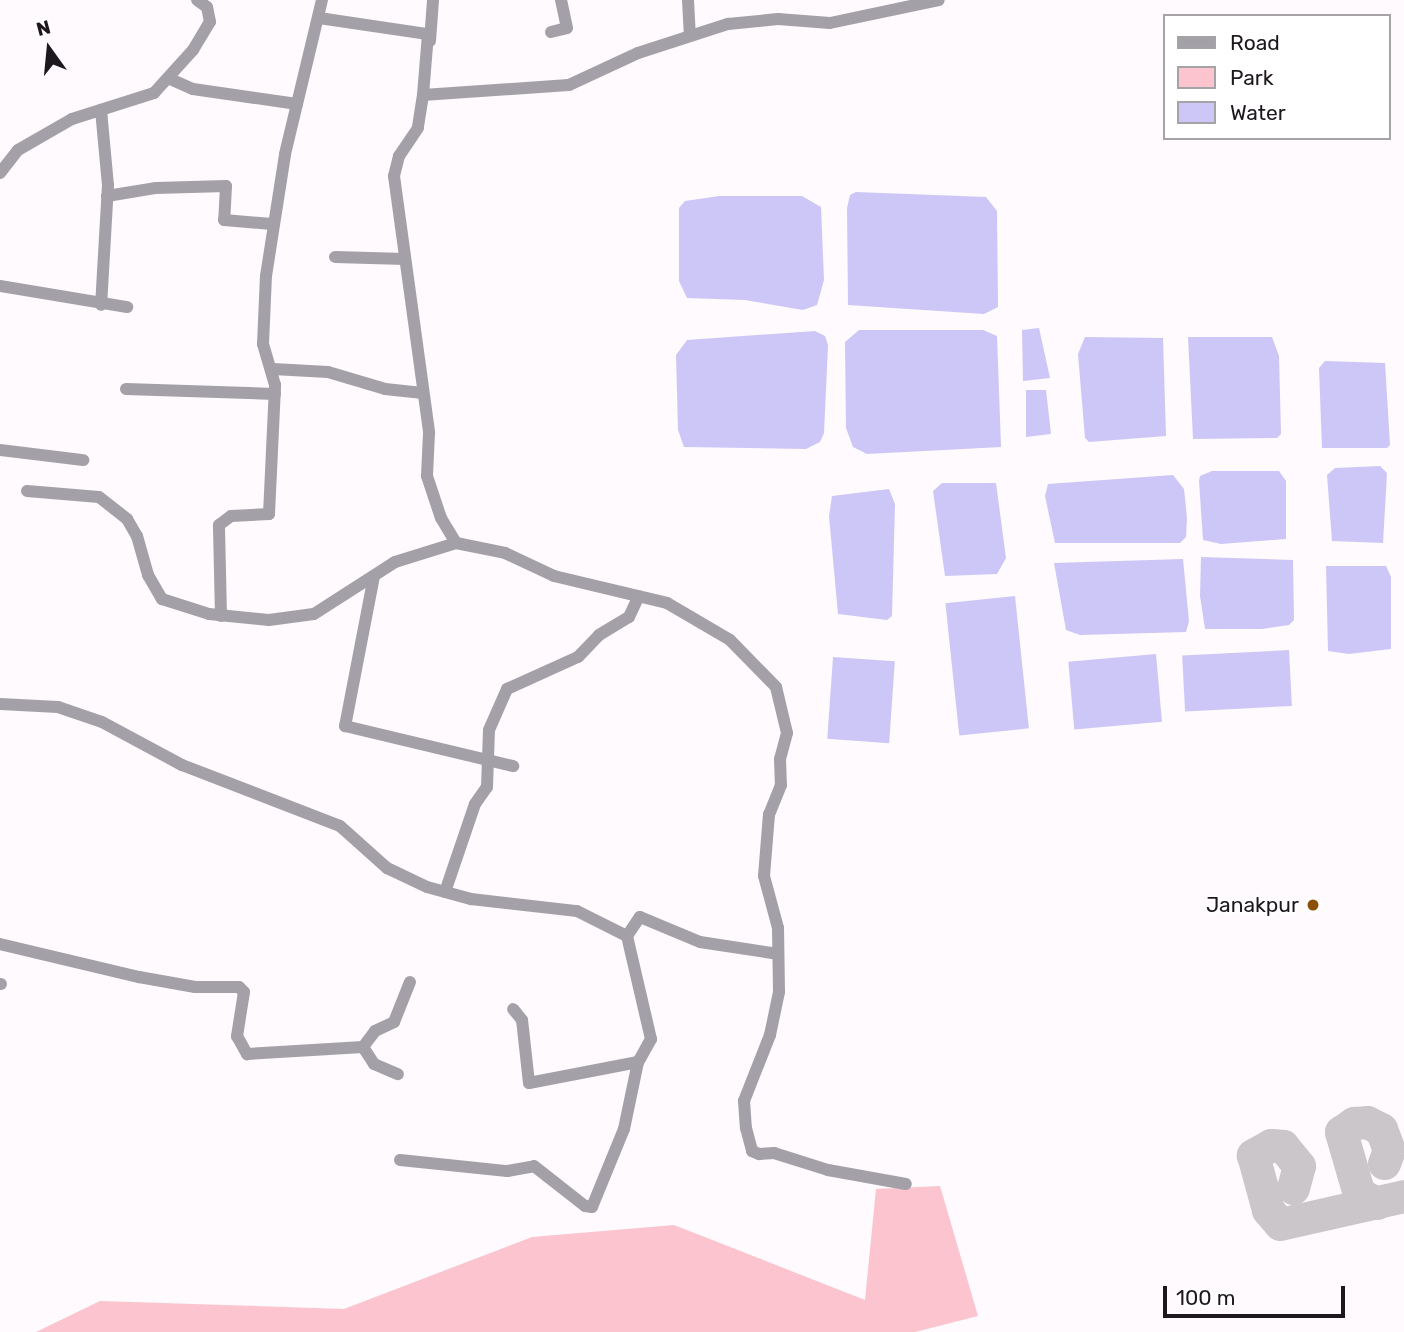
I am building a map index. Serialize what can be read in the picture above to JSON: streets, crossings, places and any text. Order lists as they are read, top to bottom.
{
  "places": ["Janakpur"],
  "legend": ["Road", "Park", "Water"],
  "scale_bar": "100 m",
  "north": "top"
}
